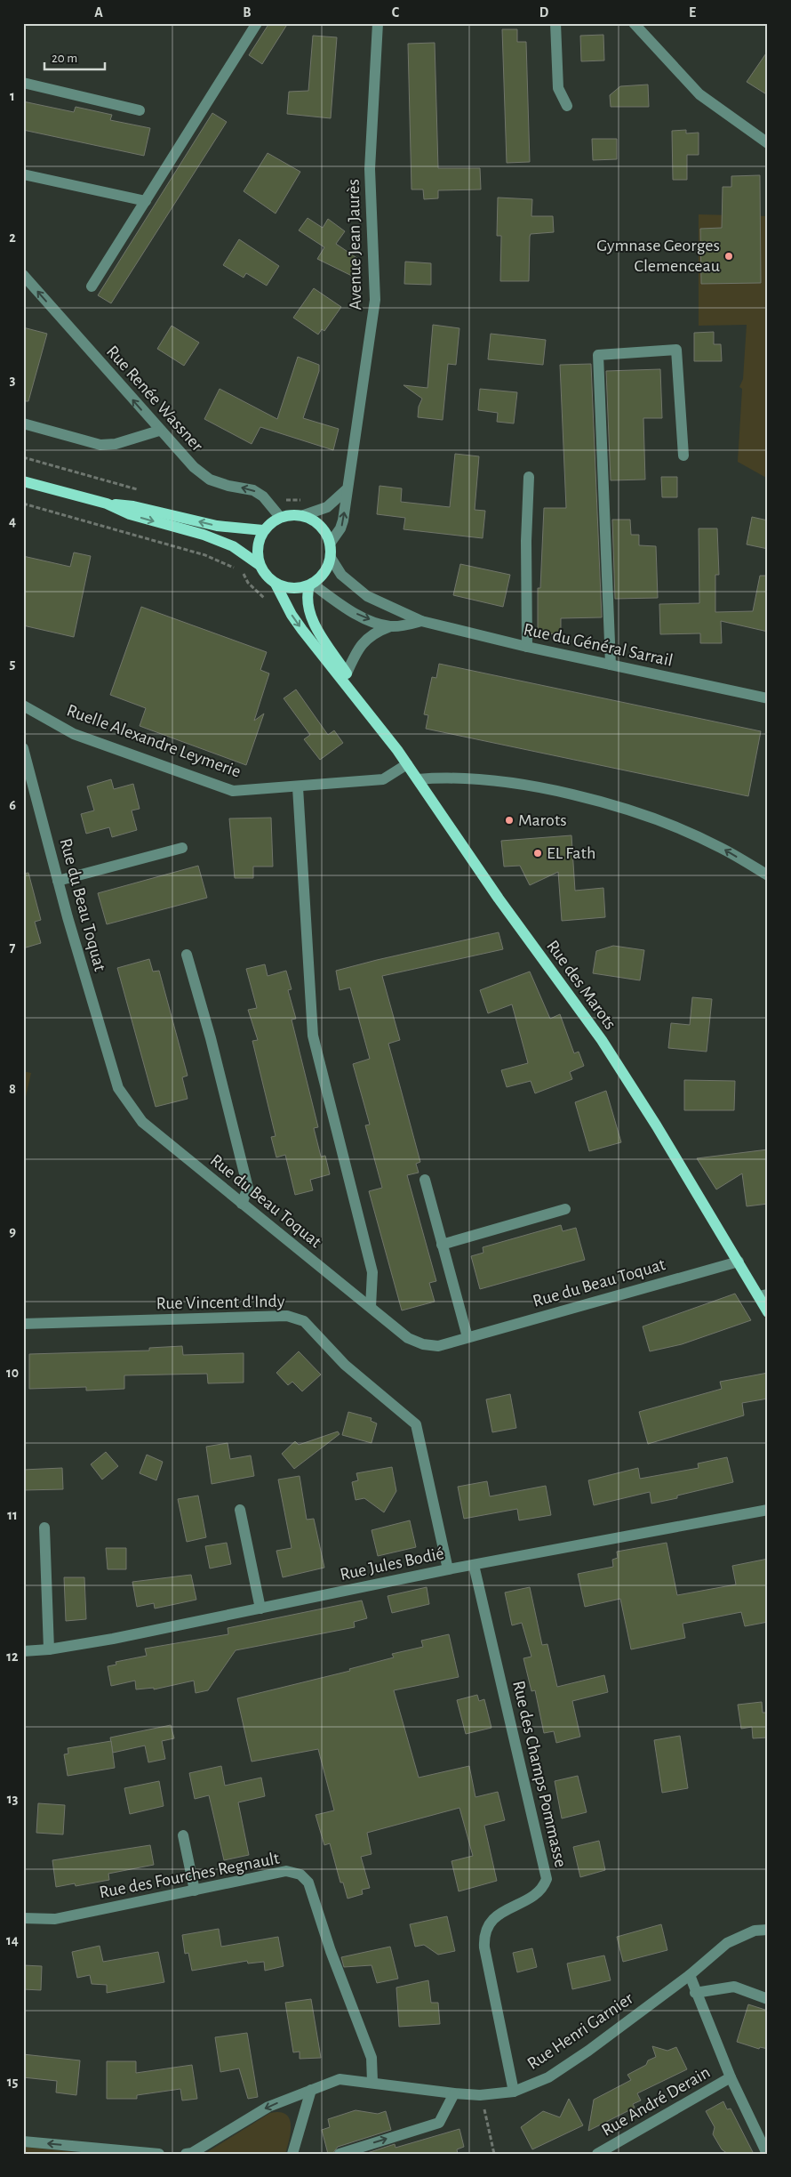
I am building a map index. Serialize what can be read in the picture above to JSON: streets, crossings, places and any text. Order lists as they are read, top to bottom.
{
  "streets": {
    "main road": ["Rue des Marots"],
    "street": [
      "Avenue Jean Jaurès",
      "Rue Renée Wassner",
      "Rue du Général Sarrail",
      "Ruelle Alexandre Leymerie",
      "Rue du Beau Toquat",
      "Rue Vincent d'Indy",
      "Rue Jules Bodié",
      "Rue des Champs Pommasse",
      "Rue des Fourches Regnault",
      "Rue Henri Garnier",
      "Rue André Derain"
    ]
  },
  "crossings": [
    ["Avenue Jean Jaurès", "Rue Renée Wassner"],
    ["Avenue Jean Jaurès", "Rue du Général Sarrail"],
    ["Avenue Jean Jaurès", "Rue des Marots"],
    ["Rue Renée Wassner", "Rue du Général Sarrail"],
    ["Rue Renée Wassner", "Rue des Marots"],
    ["Rue du Général Sarrail", "Rue des Marots"],
    ["Ruelle Alexandre Leymerie", "Rue des Marots"],
    ["Rue du Beau Toquat", "Rue des Marots"],
    ["Rue Vincent d'Indy", "Rue Jules Bodié"],
    ["Rue Jules Bodié", "Rue des Champs Pommasse"],
    ["Rue des Champs Pommasse", "Rue Henri Garnier"],
    ["Rue des Fourches Regnault", "Rue Henri Garnier"],
    ["Rue Henri Garnier", "Rue André Derain"]
  ],
  "one_way": ["Rue Renée Wassner"],
  "places": ["Gymnase Georges Clemenceau", "Marots", "EL Fath"],
  "scale_bar": "20 m",
  "grid": {
    "columns": [
      "A",
      "B",
      "C",
      "D",
      "E"
    ],
    "rows": [
      "1",
      "2",
      "3",
      "4",
      "5",
      "6",
      "7",
      "8",
      "9",
      "10",
      "11",
      "12",
      "13",
      "14",
      "15"
    ]
  }
}
